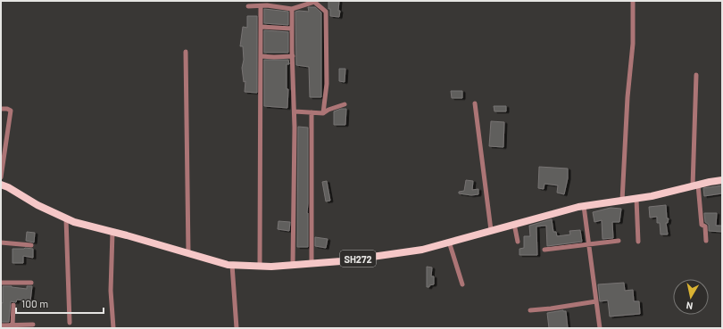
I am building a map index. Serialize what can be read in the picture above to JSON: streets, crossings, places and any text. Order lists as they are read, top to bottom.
{
  "streets": {
    "main road": ["SH272"]
  },
  "scale_bar": "100 m",
  "north": "bottom"
}
